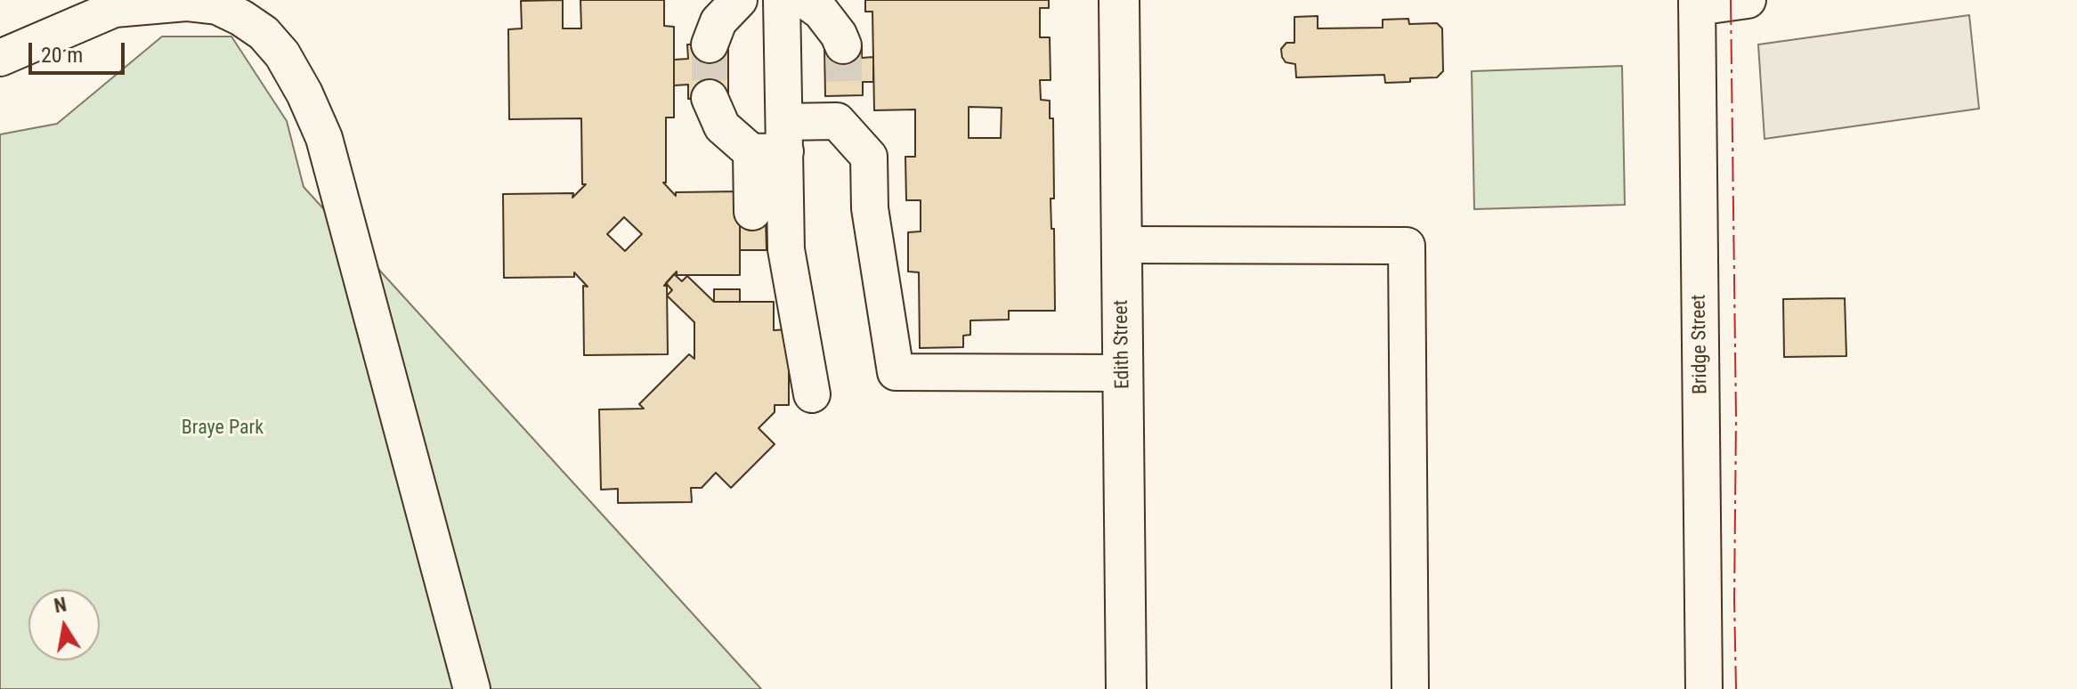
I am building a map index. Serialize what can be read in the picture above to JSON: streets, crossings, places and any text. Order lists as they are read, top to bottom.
{
  "streets": {
    "main road": ["Edith Street"],
    "street": ["Bridge Street"]
  },
  "parks": ["Braye Park"],
  "scale_bar": "20 m",
  "north": "top"
}
